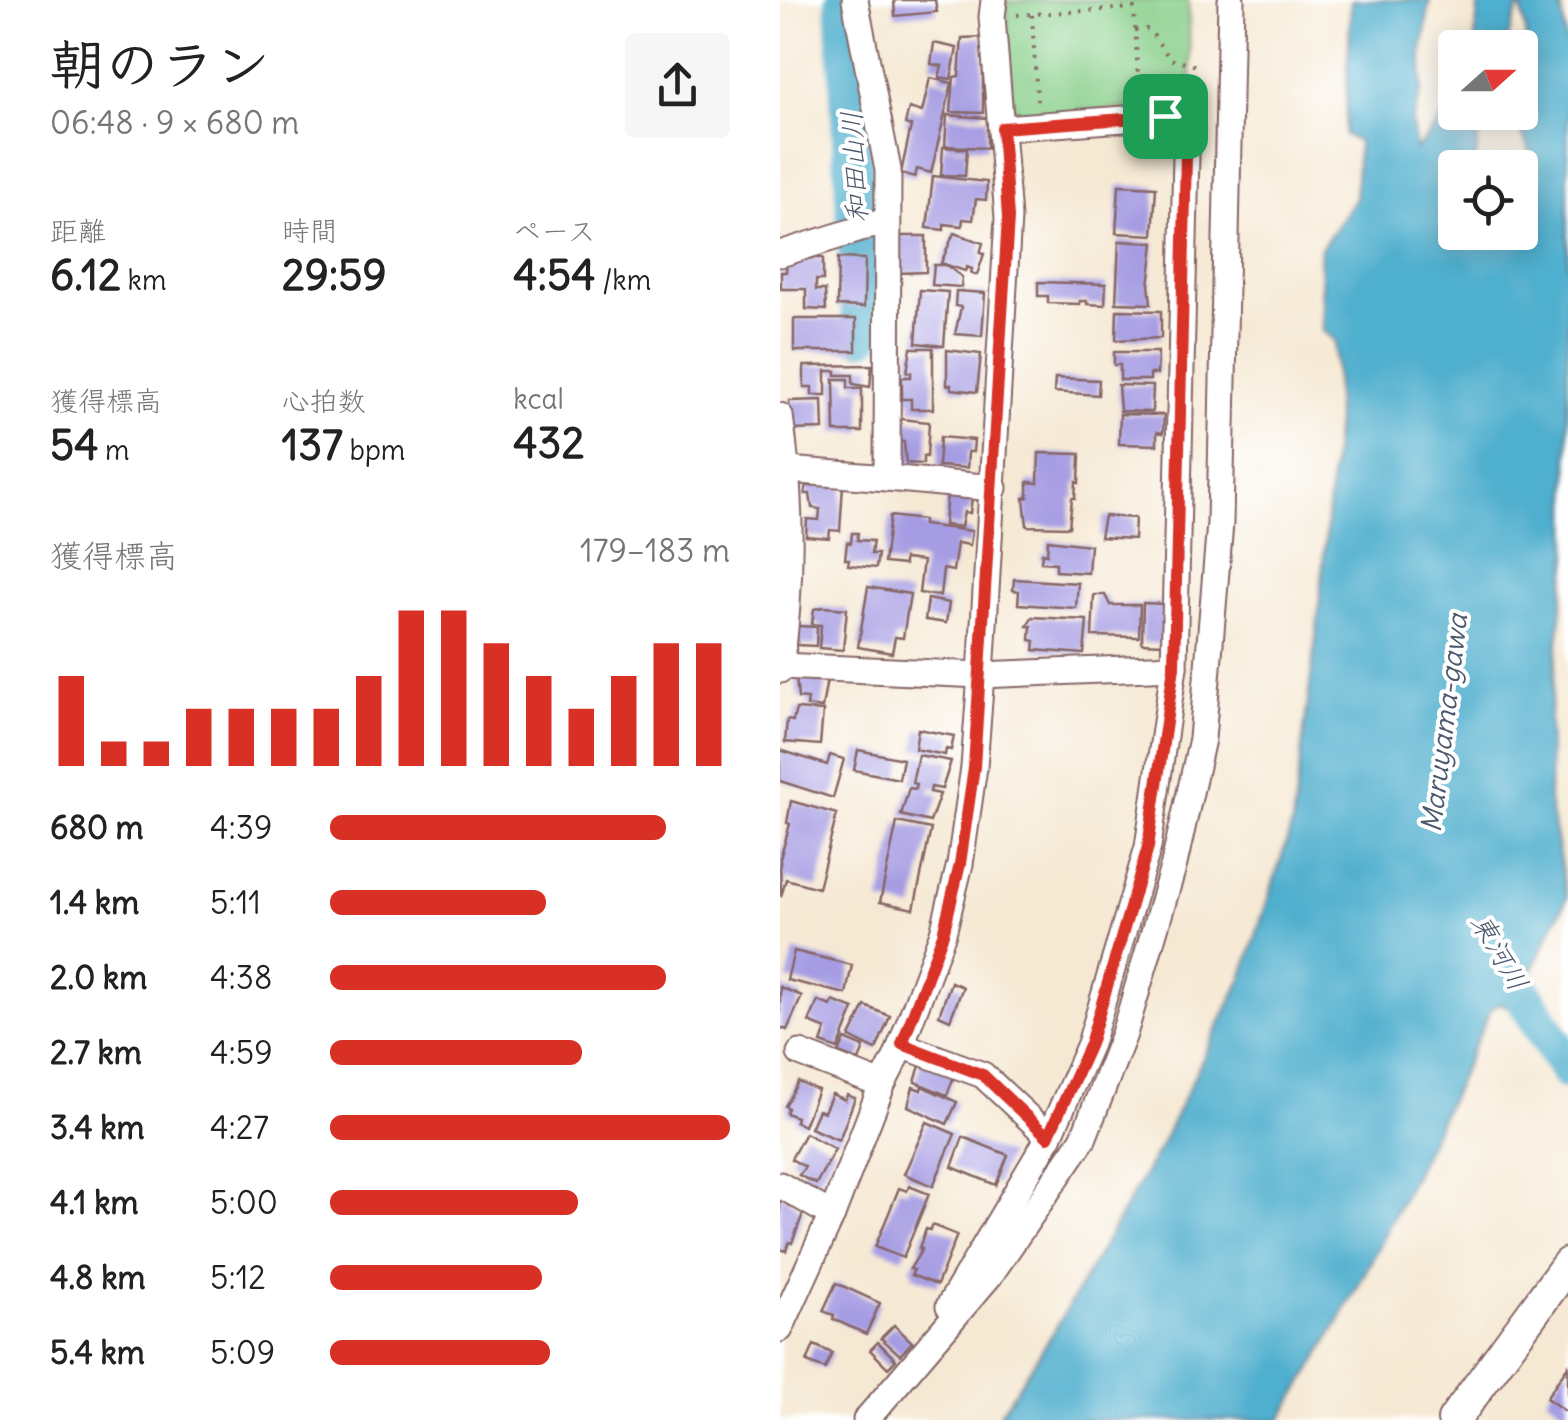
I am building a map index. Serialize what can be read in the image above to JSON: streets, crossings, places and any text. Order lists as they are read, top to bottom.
{
  "water": ["和田山川", "Maruyama-gawa", "東河川"],
  "north": "right",
  "page": {
    "heading": ["朝のラン", "06:48 · 9 × 680 m"],
    "stats": [
      ["距離", "6.12 km"],
      ["時間", "29:59"],
      ["ペース", "4:54 /km"],
      ["獲得標高", "54 m"],
      ["心拍数", "137 bpm"],
      ["kcal", "432"]
    ],
    "chart": ["獲得標高", "179–183 m"],
    "list": [
      {
        "name": "680 m",
        "note": "4:39"
      },
      {
        "name": "1.4 km",
        "note": "5:11"
      },
      {
        "name": "2.0 km",
        "note": "4:38"
      },
      {
        "name": "2.7 km",
        "note": "4:59"
      },
      {
        "name": "3.4 km",
        "note": "4:27"
      },
      {
        "name": "4.1 km",
        "note": "5:00"
      },
      {
        "name": "4.8 km",
        "note": "5:12"
      },
      {
        "name": "5.4 km",
        "note": "5:09"
      }
    ]
  }
}
